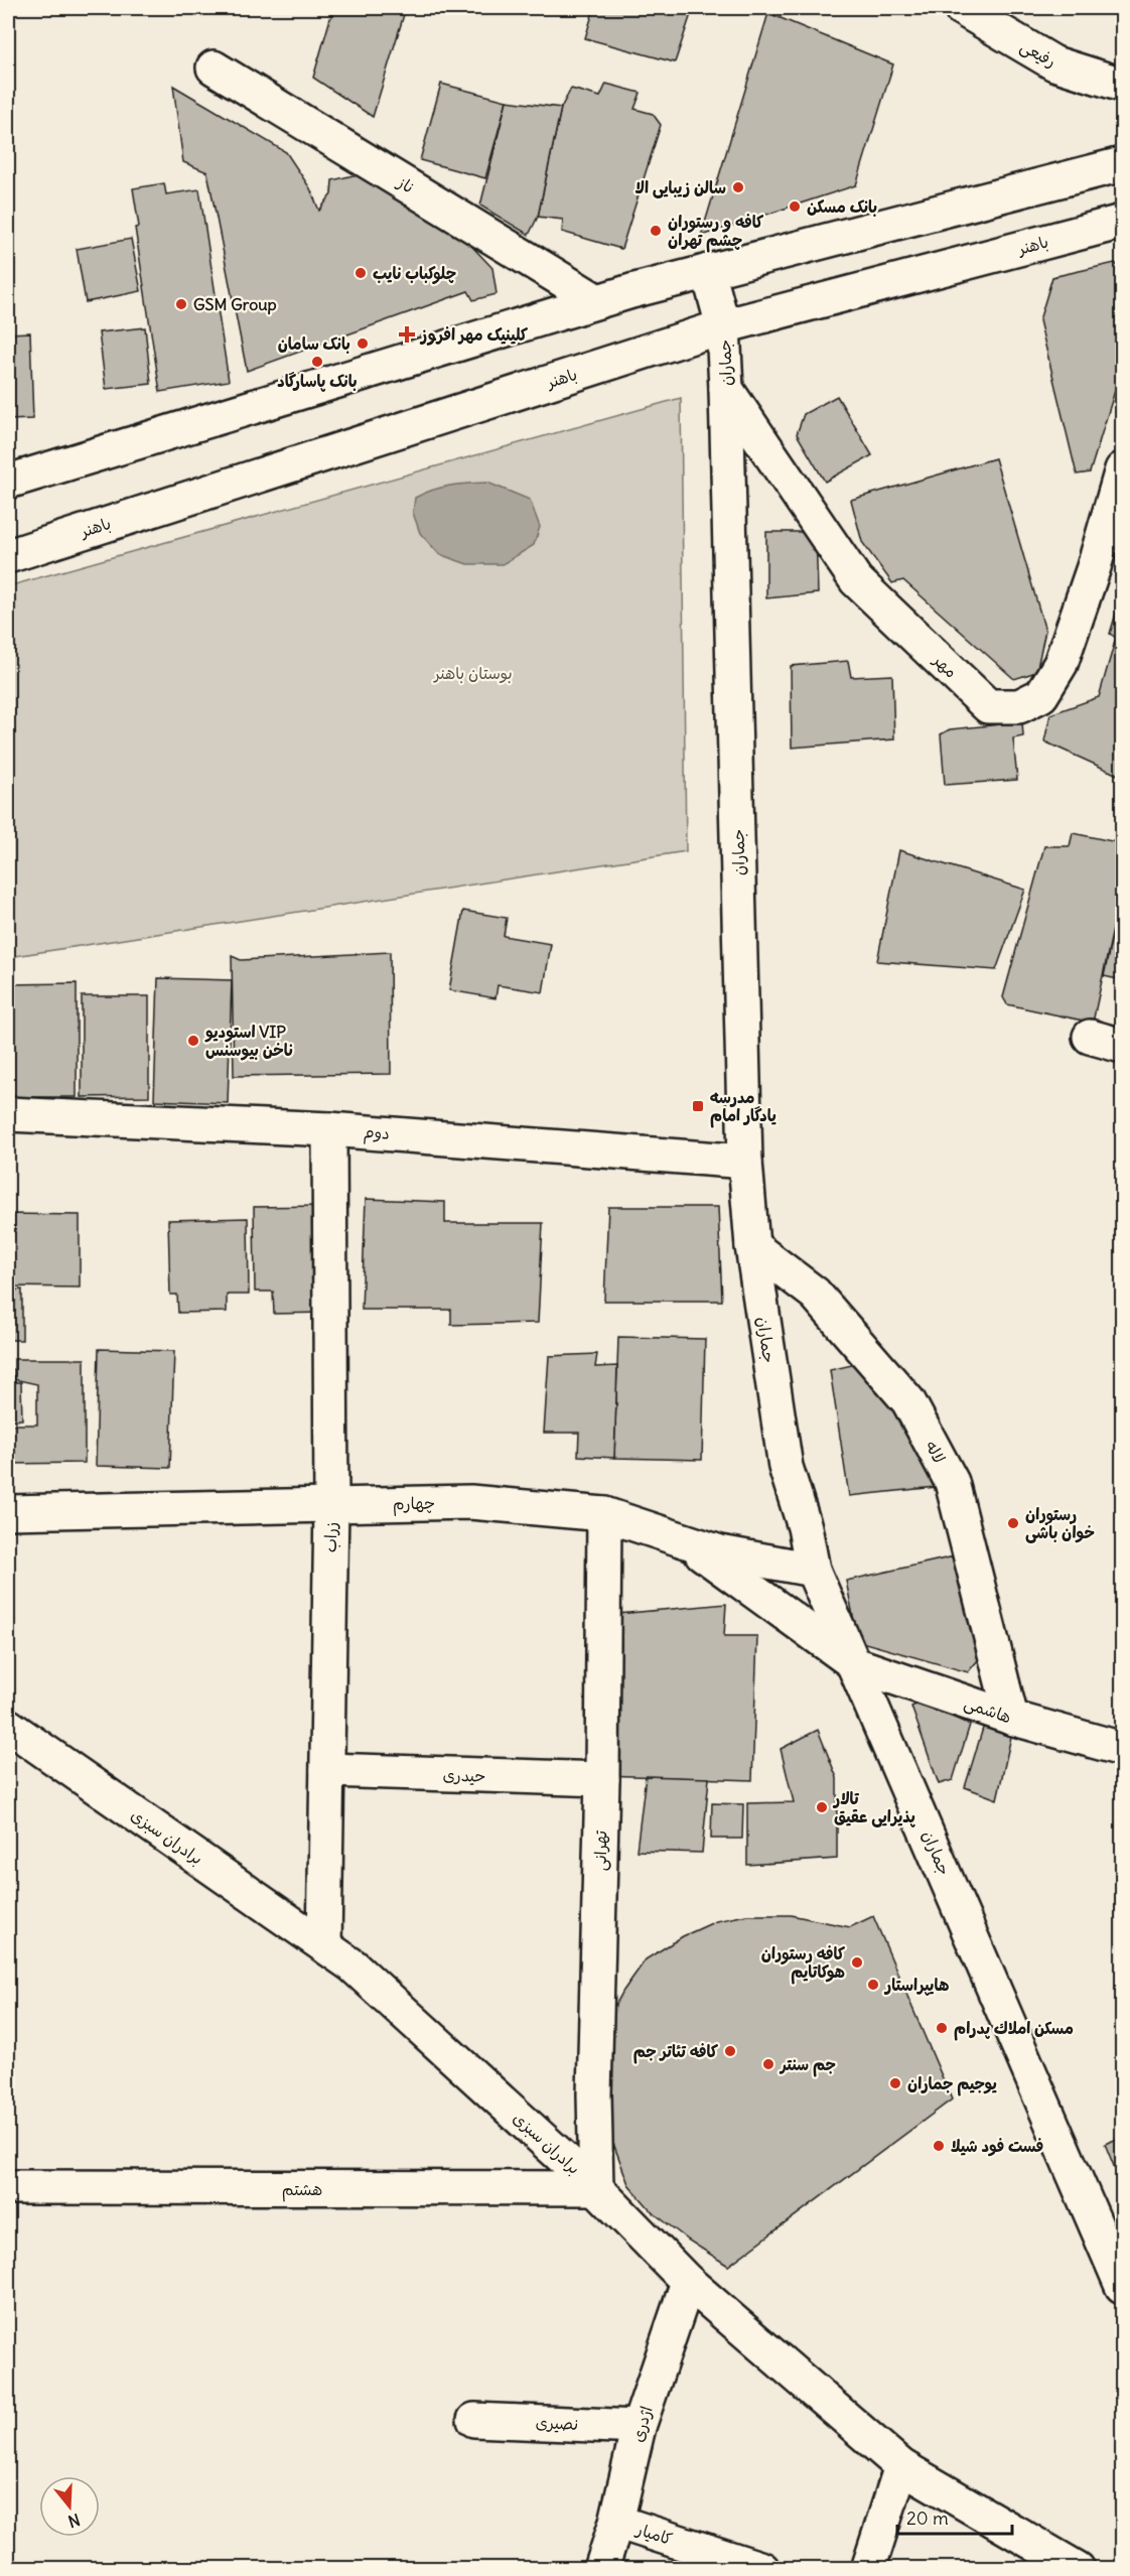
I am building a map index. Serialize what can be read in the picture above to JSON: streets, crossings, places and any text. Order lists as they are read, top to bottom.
{
  "streets": {
    "street": [
      "رفیعی",
      "ناز",
      "باهنر",
      "جماران",
      "مهر",
      "دوم",
      "لاله",
      "چهارم",
      "زراب",
      "هاشمی",
      "حیدری",
      "برادران سبزی",
      "تهرانی",
      "هشتم",
      "نصیری",
      "اژدری",
      "کامیار"
    ]
  },
  "crossings": [
    ["باهنر", "جماران"],
    ["جماران", "مهر"],
    ["جماران", "دوم"],
    ["جماران", "لاله"],
    ["جماران", "چهارم"],
    ["جماران", "هاشمی"],
    ["دوم", "زراب"],
    ["لاله", "هاشمی"],
    ["چهارم", "زراب"],
    ["چهارم", "تهرانی"],
    ["زراب", "حیدری"],
    ["زراب", "برادران سبزی"],
    ["حیدری", "تهرانی"],
    ["برادران سبزی", "تهرانی"],
    ["برادران سبزی", "هشتم"],
    ["برادران سبزی", "اژدری"],
    ["تهرانی", "هشتم"],
    ["نصیری", "اژدری"],
    ["اژدری", "کامیار"]
  ],
  "parks": ["بوستان باهنر"],
  "places": {
    "other": [
      "سالن زیبایی الا",
      "بانک مسکن",
      "کافه و رستوران چشم تهران",
      "چلوکباب نایب",
      "GSM Group",
      "بانک سامان",
      "بانک پاسارگاد",
      "استودیو VIP ناخن بیوسنس",
      "رستوران خوان باشی",
      "تالار پذیرایی عقیق",
      "کافه رستوران هوکاتایم",
      "هایپراستار",
      "مسكن املاك پدرام",
      "کافه تئاتر جم",
      "جم سنتر",
      "یوجیم جماران",
      "فست فود شیلا"
    ],
    "health": ["کلینیک مهر افروز"],
    "transit": ["مدرسه یادگار امام"]
  },
  "scale_bar": "20 m",
  "north": "bottom"
}
